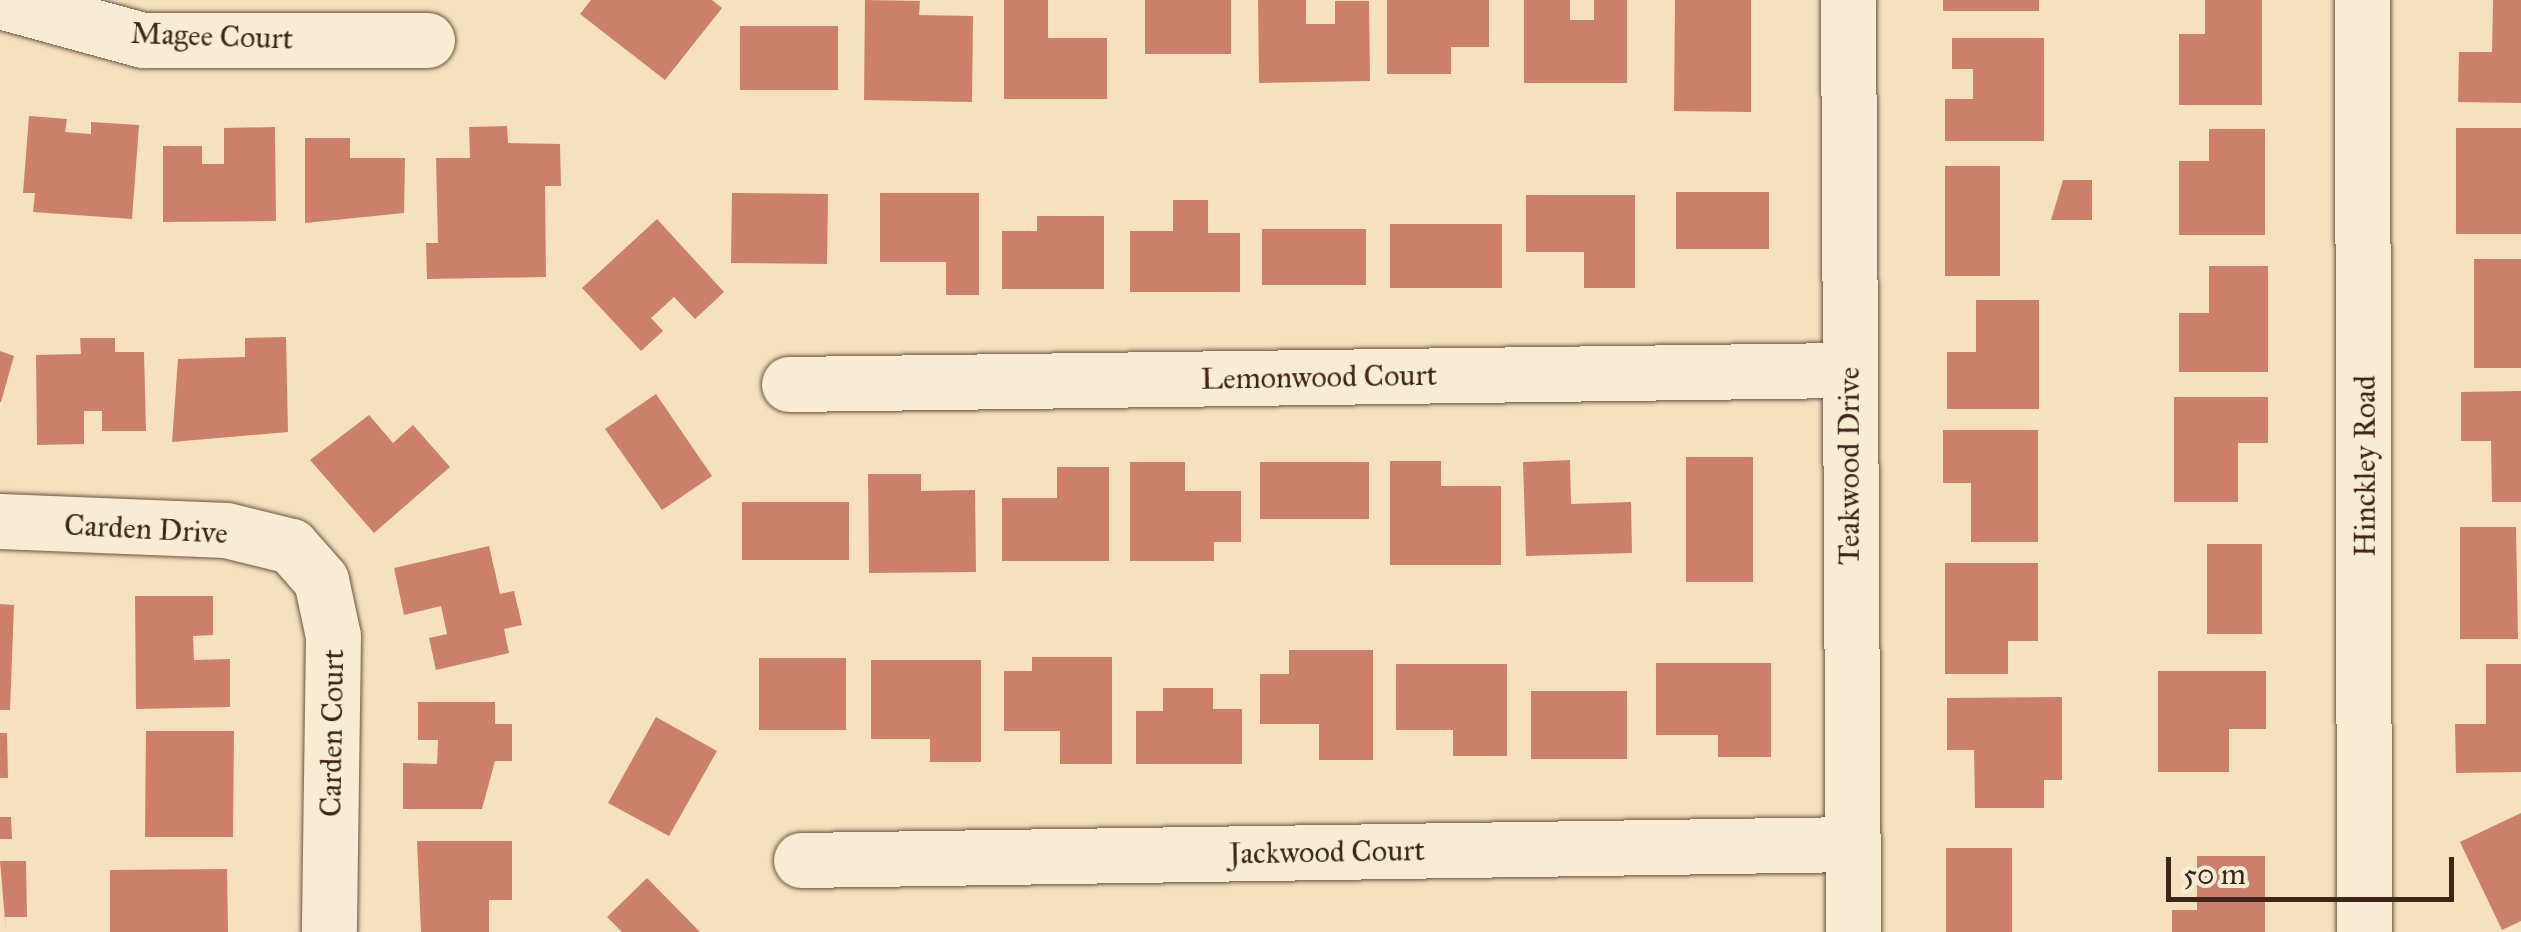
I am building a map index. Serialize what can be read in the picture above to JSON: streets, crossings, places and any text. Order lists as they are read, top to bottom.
{
  "streets": {
    "street": [
      "Magee Court",
      "Lemonwood Court",
      "Teakwood Drive",
      "Hinckley Road",
      "Carden Drive",
      "Carden Court",
      "Jackwood Court"
    ]
  },
  "crossings": [
    ["Lemonwood Court", "Teakwood Drive"],
    ["Teakwood Drive", "Jackwood Court"],
    ["Carden Drive", "Carden Court"]
  ],
  "scale_bar": "50 m"
}
